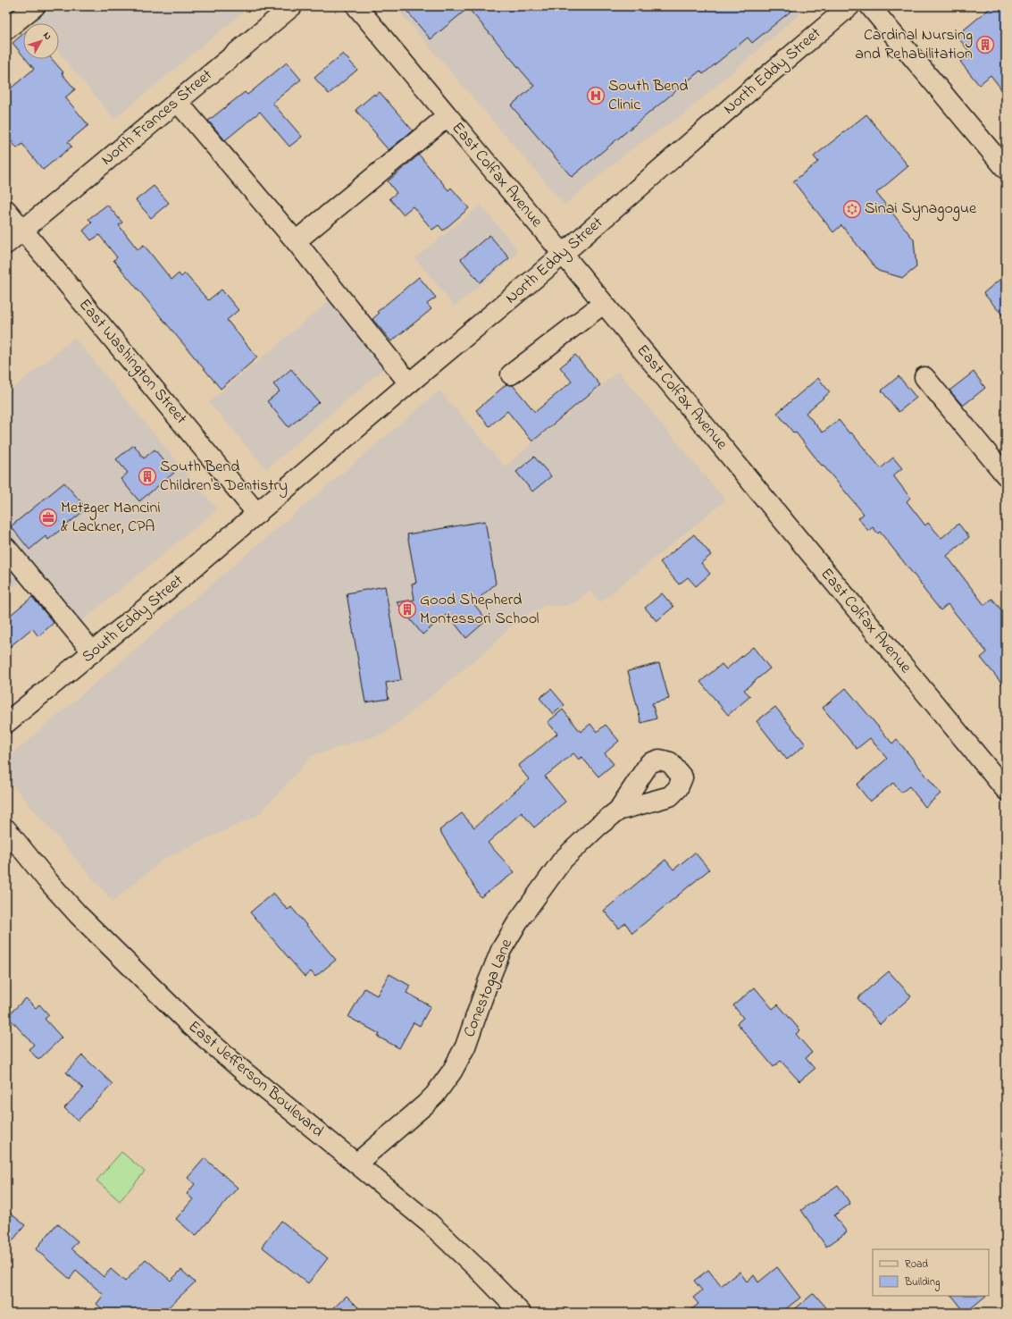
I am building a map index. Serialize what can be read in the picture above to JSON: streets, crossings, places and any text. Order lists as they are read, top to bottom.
{
  "streets": {
    "street": [
      "North Eddy Street",
      "North Frances Street",
      "East Colfax Avenue",
      "East Washington Street",
      "South Eddy Street",
      "Conestoga Lane",
      "East Jefferson Boulevard"
    ]
  },
  "crossings": [
    ["North Eddy Street", "East Colfax Avenue"],
    ["North Eddy Street", "East Washington Street"],
    ["North Eddy Street", "South Eddy Street"],
    ["North Frances Street", "East Washington Street"],
    ["East Washington Street", "South Eddy Street"],
    ["Conestoga Lane", "East Jefferson Boulevard"]
  ],
  "places": {
    "building": ["Cardinal Nursing and Rehabilitation", "South Bend Children's Dentistry", "Good Shepherd Montessori School"],
    "hospital": ["South Bend Clinic"],
    "synagogue": ["Sinai Synagogue"],
    "office": ["Metzger Mancini & Lackner, CPA"]
  },
  "legend": ["Road", "Building"],
  "north": "top right"
}
